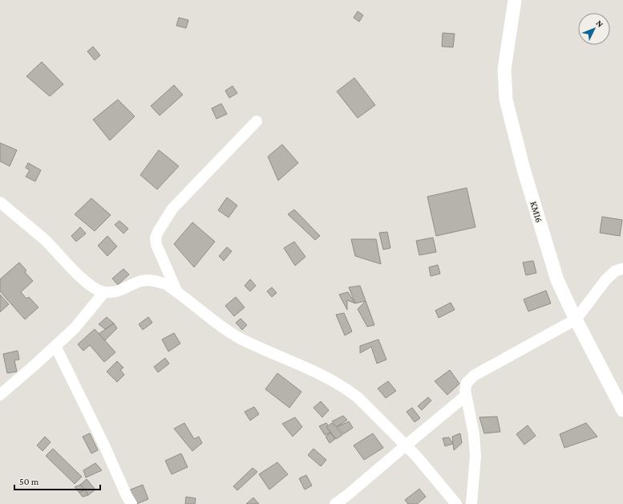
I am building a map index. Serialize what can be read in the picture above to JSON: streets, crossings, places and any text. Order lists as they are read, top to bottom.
{
  "streets": {
    "street": ["KM16"]
  },
  "scale_bar": "50 m",
  "north": "top right"
}
